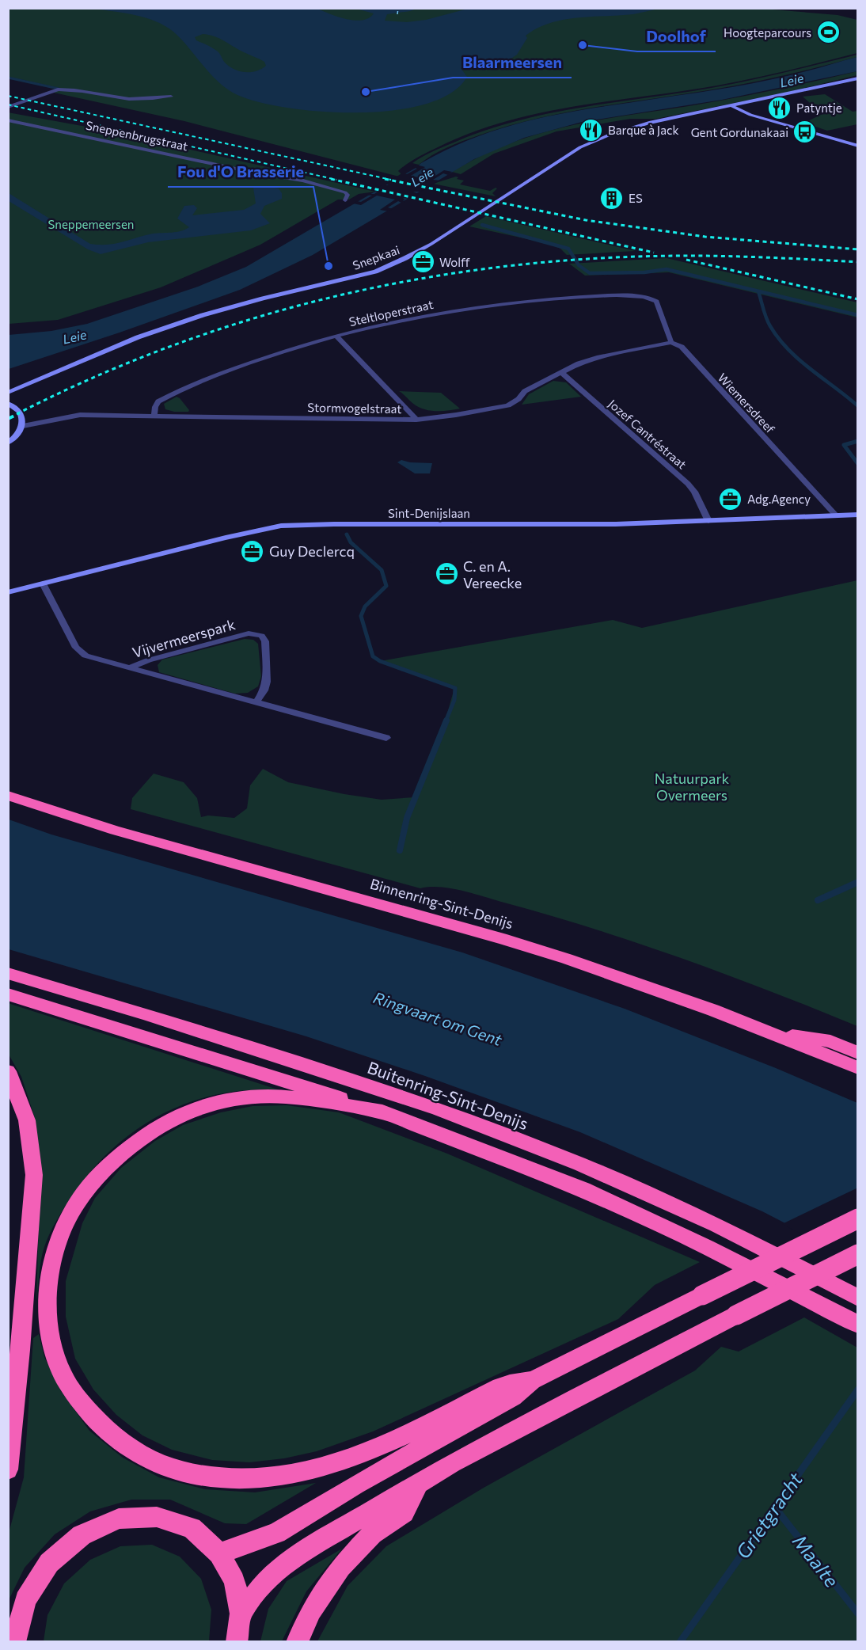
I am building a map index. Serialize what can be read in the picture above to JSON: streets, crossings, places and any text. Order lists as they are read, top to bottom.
{
  "streets": {
    "highway": ["Binnenring-Sint-Denijs", "Buitenring-Sint-Denijs"],
    "street": [
      "Sneppenbrugstraat",
      "Snepkaai",
      "Steltloperstraat",
      "Wiemersdreef",
      "Stormvogelstraat",
      "Jozef Cantréstraat",
      "Sint-Denijslaan",
      "Vijvermeerspark"
    ]
  },
  "crossings": [
    ["Steltloperstraat", "Wiemersdreef"],
    ["Steltloperstraat", "Stormvogelstraat"],
    ["Wiemersdreef", "Stormvogelstraat"],
    ["Wiemersdreef", "Sint-Denijslaan"],
    ["Stormvogelstraat", "Jozef Cantréstraat"],
    ["Jozef Cantréstraat", "Sint-Denijslaan"],
    ["Sint-Denijslaan", "Vijvermeerspark"]
  ],
  "water": [
    "Leie",
    "Ringvaart om Gent",
    "Grietgracht",
    "Maalte"
  ],
  "parks": ["Sneppemeersen", "Natuurpark Overmeers"],
  "places": {
    "sports": ["Hoogteparcours"],
    "other": ["Doolhof", "Blaarmeersen", "Fou d'O Brasserie"],
    "restaurant": ["Patyntje", "Barque à Jack"],
    "bus stop": ["Gent Gordunakaai"],
    "building": ["ES"],
    "office": [
      "Wolff",
      "Adg.Agency",
      "Guy Declercq",
      "C. en A. Vereecke"
    ]
  }
}
